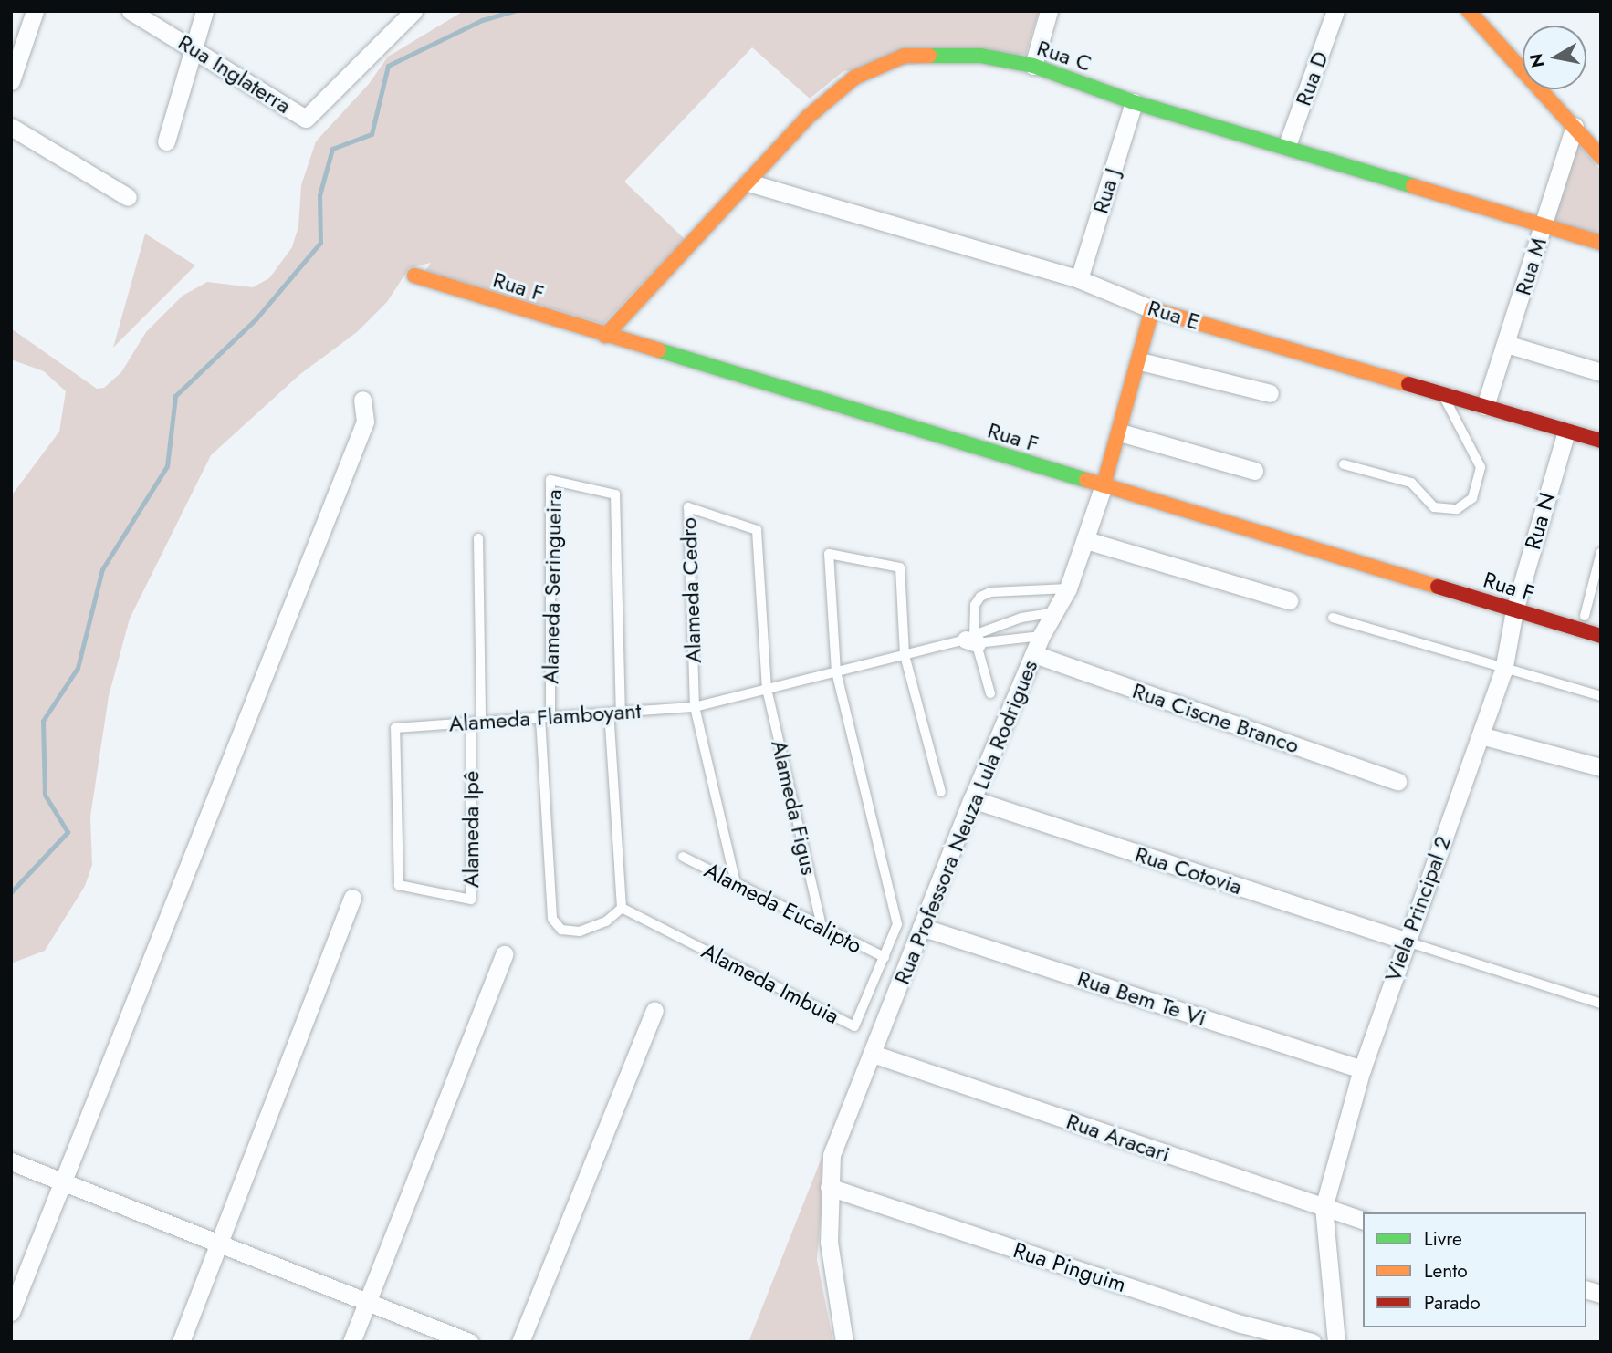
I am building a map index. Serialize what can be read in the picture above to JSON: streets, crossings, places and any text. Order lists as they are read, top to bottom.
{
  "streets": {
    "street": [
      "Rua C",
      "Rua Inglaterra",
      "Rua D",
      "Rua J",
      "Rua M",
      "Rua F",
      "Rua E",
      "Rua N",
      "Rua Ciscne Branco",
      "Rua Professora Neuza Lula Rodrigues",
      "Rua Cotovia",
      "Viela Principal 2",
      "Rua Bem Te Vi",
      "Rua Aracari",
      "Rua Pinguim"
    ],
    "lane": [
      "Alameda Seringueira",
      "Alameda Cedro",
      "Alameda Flamboyant",
      "Alameda Figus",
      "Alameda Ipê",
      "Alameda Eucalipto",
      "Alameda Imbuia"
    ]
  },
  "crossings": [
    ["Rua C", "Rua D"],
    ["Rua C", "Rua J"],
    ["Rua C", "Rua M"],
    ["Rua C", "Rua F"],
    ["Rua C", "Rua E"],
    ["Rua J", "Rua E"],
    ["Rua M", "Rua E"],
    ["Rua F", "Rua N"],
    ["Rua F", "Rua Professora Neuza Lula Rodrigues"],
    ["Rua F", "Viela Principal 2"],
    ["Rua E", "Rua N"],
    ["Rua E", "Rua Professora Neuza Lula Rodrigues"],
    ["Rua N", "Viela Principal 2"],
    ["Alameda Seringueira", "Alameda Flamboyant"],
    ["Alameda Cedro", "Alameda Flamboyant"],
    ["Alameda Cedro", "Alameda Figus"],
    ["Alameda Flamboyant", "Alameda Figus"],
    ["Alameda Flamboyant", "Alameda Ipê"],
    ["Alameda Flamboyant", "Alameda Imbuia"],
    ["Rua Ciscne Branco", "Rua Professora Neuza Lula Rodrigues"],
    ["Alameda Figus", "Alameda Eucalipto"],
    ["Rua Professora Neuza Lula Rodrigues", "Rua Cotovia"],
    ["Rua Professora Neuza Lula Rodrigues", "Rua Bem Te Vi"],
    ["Rua Professora Neuza Lula Rodrigues", "Rua Aracari"],
    ["Rua Professora Neuza Lula Rodrigues", "Rua Pinguim"],
    ["Rua Cotovia", "Viela Principal 2"],
    ["Alameda Eucalipto", "Alameda Imbuia"],
    ["Viela Principal 2", "Rua Bem Te Vi"],
    ["Viela Principal 2", "Rua Aracari"]
  ],
  "legend": ["Livre", "Lento", "Parado"],
  "north": "left"
}
